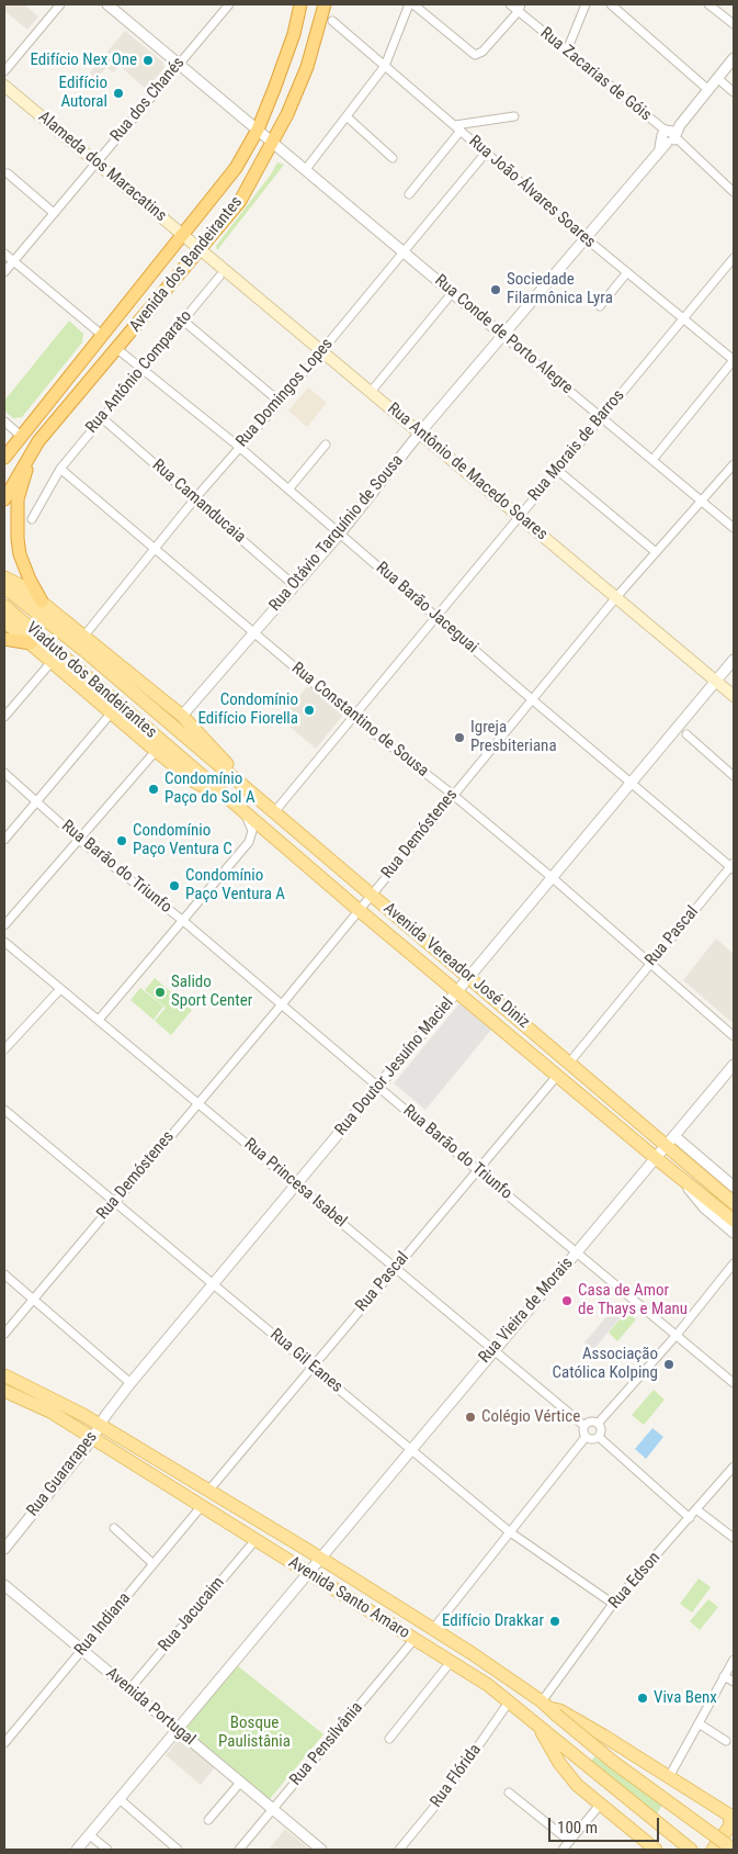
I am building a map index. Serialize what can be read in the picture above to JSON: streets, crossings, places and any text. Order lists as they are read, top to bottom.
{
  "streets": {
    "highway": ["Avenida dos Bandeirantes"],
    "main road": [
      "Alameda dos Maracatins",
      "Rua Antônio de Macedo Soares",
      "Viaduto dos Bandeirantes",
      "Avenida Vereador José Diniz",
      "Avenida Santo Amaro"
    ],
    "street": [
      "Rua Zacarias de Góis",
      "Rua dos Chanés",
      "Rua João Álvares Soares",
      "Rua Conde de Porto Alegre",
      "Rua Antônio Comparato",
      "Rua Domingos Lopes",
      "Rua Morais de Barros",
      "Rua Camanducaia",
      "Rua Otávio Tarquínio de Sousa",
      "Rua Barão Jaceguai",
      "Rua Constantino de Sousa",
      "Rua Demóstenes",
      "Rua Barão do Triunfo",
      "Rua Pascal",
      "Rua Doutor Jesuíno Maciel",
      "Rua Princesa Isabel",
      "Rua Vieira de Morais",
      "Rua Gil Eanes",
      "Rua Guararapes",
      "Rua Edson",
      "Rua Jacucaim",
      "Rua Indiana",
      "Avenida Portugal",
      "Rua Pensilvânia",
      "Rua Flórida"
    ]
  },
  "crossings": [
    ["Rua Zacarias de Góis", "Rua Otávio Tarquínio de Sousa"],
    ["Rua dos Chanés", "Alameda dos Maracatins"],
    ["Rua dos Chanés", "Rua Conde de Porto Alegre"],
    ["Alameda dos Maracatins", "Avenida dos Bandeirantes"],
    ["Alameda dos Maracatins", "Rua Antônio de Macedo Soares"],
    ["Rua João Álvares Soares", "Rua Domingos Lopes"],
    ["Rua João Álvares Soares", "Rua Morais de Barros"],
    ["Rua João Álvares Soares", "Rua Otávio Tarquínio de Sousa"],
    ["Avenida dos Bandeirantes", "Rua Conde de Porto Alegre"],
    ["Avenida dos Bandeirantes", "Rua Antônio de Macedo Soares"],
    ["Avenida dos Bandeirantes", "Rua Barão Jaceguai"],
    ["Rua Conde de Porto Alegre", "Rua Domingos Lopes"],
    ["Rua Conde de Porto Alegre", "Rua Morais de Barros"],
    ["Rua Conde de Porto Alegre", "Rua Otávio Tarquínio de Sousa"],
    ["Rua Conde de Porto Alegre", "Rua Demóstenes"],
    ["Rua Antônio Comparato", "Rua Camanducaia"],
    ["Rua Antônio Comparato", "Rua Barão Jaceguai"],
    ["Rua Antônio Comparato", "Rua Constantino de Sousa"],
    ["Rua Domingos Lopes", "Rua Antônio de Macedo Soares"],
    ["Rua Domingos Lopes", "Rua Camanducaia"],
    ["Rua Domingos Lopes", "Rua Barão Jaceguai"],
    ["Rua Domingos Lopes", "Rua Constantino de Sousa"],
    ["Rua Morais de Barros", "Rua Antônio de Macedo Soares"],
    ["Rua Morais de Barros", "Rua Barão Jaceguai"],
    ["Rua Morais de Barros", "Rua Constantino de Sousa"],
    ["Rua Morais de Barros", "Avenida Vereador José Diniz"],
    ["Rua Antônio de Macedo Soares", "Rua Otávio Tarquínio de Sousa"],
    ["Rua Antônio de Macedo Soares", "Rua Demóstenes"],
    ["Rua Antônio de Macedo Soares", "Rua Doutor Jesuíno Maciel"],
    ["Rua Camanducaia", "Rua Otávio Tarquínio de Sousa"],
    ["Rua Otávio Tarquínio de Sousa", "Rua Barão Jaceguai"],
    ["Rua Otávio Tarquínio de Sousa", "Rua Constantino de Sousa"],
    ["Rua Barão Jaceguai", "Rua Demóstenes"],
    ["Rua Barão Jaceguai", "Rua Pascal"],
    ["Rua Barão Jaceguai", "Rua Doutor Jesuíno Maciel"],
    ["Viaduto dos Bandeirantes", "Avenida Vereador José Diniz"],
    ["Rua Constantino de Sousa", "Rua Demóstenes"],
    ["Rua Constantino de Sousa", "Rua Pascal"],
    ["Rua Constantino de Sousa", "Rua Doutor Jesuíno Maciel"],
    ["Rua Demóstenes", "Rua Barão do Triunfo"],
    ["Rua Demóstenes", "Avenida Vereador José Diniz"],
    ["Rua Demóstenes", "Rua Princesa Isabel"],
    ["Rua Demóstenes", "Rua Gil Eanes"],
    ["Rua Barão do Triunfo", "Rua Pascal"],
    ["Rua Barão do Triunfo", "Rua Doutor Jesuíno Maciel"],
    ["Rua Barão do Triunfo", "Rua Vieira de Morais"],
    ["Rua Pascal", "Avenida Vereador José Diniz"],
    ["Rua Pascal", "Rua Princesa Isabel"],
    ["Rua Pascal", "Rua Gil Eanes"],
    ["Rua Pascal", "Avenida Santo Amaro"],
    ["Avenida Vereador José Diniz", "Rua Doutor Jesuíno Maciel"],
    ["Avenida Vereador José Diniz", "Rua Vieira de Morais"],
    ["Rua Doutor Jesuíno Maciel", "Rua Princesa Isabel"],
    ["Rua Doutor Jesuíno Maciel", "Rua Gil Eanes"],
    ["Rua Doutor Jesuíno Maciel", "Rua Guararapes"],
    ["Rua Doutor Jesuíno Maciel", "Avenida Santo Amaro"],
    ["Rua Princesa Isabel", "Rua Vieira de Morais"],
    ["Rua Vieira de Morais", "Rua Gil Eanes"],
    ["Rua Vieira de Morais", "Avenida Santo Amaro"],
    ["Rua Vieira de Morais", "Avenida Portugal"],
    ["Rua Gil Eanes", "Rua Edson"],
    ["Rua Guararapes", "Avenida Santo Amaro"],
    ["Rua Edson", "Avenida Santo Amaro"],
    ["Avenida Santo Amaro", "Rua Jacucaim"],
    ["Avenida Santo Amaro", "Rua Indiana"],
    ["Avenida Santo Amaro", "Rua Pensilvânia"],
    ["Avenida Santo Amaro", "Rua Flórida"],
    ["Rua Jacucaim", "Avenida Portugal"],
    ["Rua Indiana", "Avenida Portugal"],
    ["Avenida Portugal", "Rua Pensilvânia"]
  ],
  "parks": ["Bosque Paulistânia"],
  "places": [
    "Edifício Nex One",
    "Edifício Autoral",
    "Sociedade Filarmônica Lyra",
    "Condomínio Edifício Fiorella",
    "Igreja Presbiteriana",
    "Condomínio Paço do Sol A",
    "Condomínio Paço Ventura C",
    "Condomínio Paço Ventura A",
    "Salido Sport Center",
    "Casa de Amor de Thays e Manu",
    "Associação Católica Kolping",
    "Colégio Vértice",
    "Edifício Drakkar",
    "Viva Benx"
  ],
  "scale_bar": "100 m"
}
